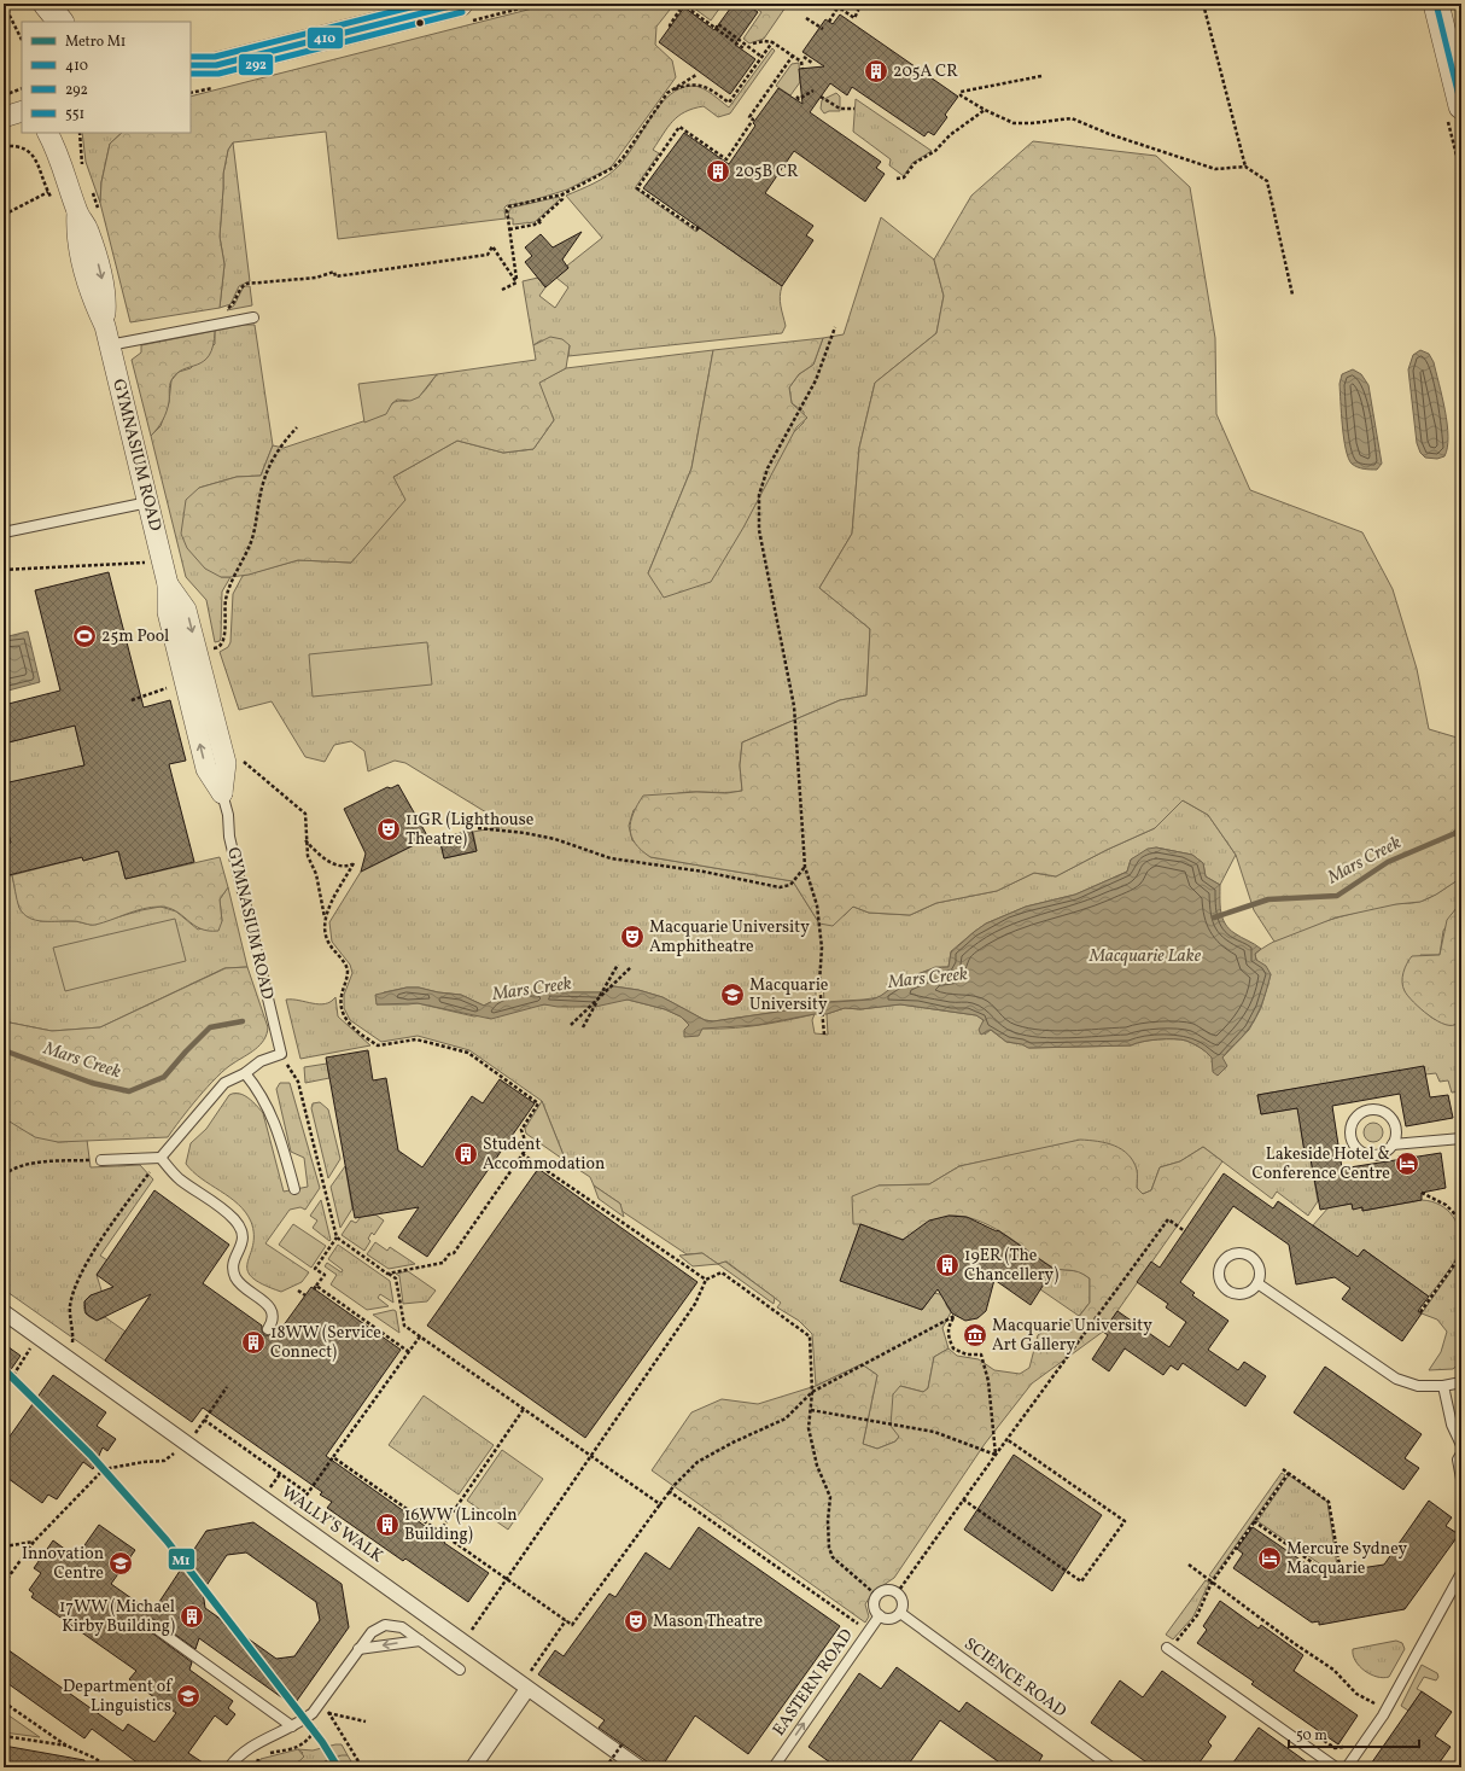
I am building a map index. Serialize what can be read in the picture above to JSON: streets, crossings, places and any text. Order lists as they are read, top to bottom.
{
  "streets": {
    "street": ["GYMNASIUM ROAD", "WALLY'S WALK"],
    "lane": ["SCIENCE ROAD", "EASTERN ROAD"]
  },
  "crossings": [
    ["SCIENCE ROAD", "EASTERN ROAD"]
  ],
  "one_way": ["EASTERN ROAD"],
  "water": ["Mars Creek", "Macquarie Lake"],
  "places": {
    "building": [
      "205A CR",
      "205B CR",
      "Student Accommodation",
      "19ER (The Chancellery)",
      "18WW (Service Connect)",
      "16WW (Lincoln Building)",
      "17WW (Michael Kirby Building)"
    ],
    "sports": ["25m Pool"],
    "theatre": ["11GR (Lighthouse Theatre)", "Macquarie University Amphitheatre", "Mason Theatre"],
    "school or university": ["Macquarie University", "Innovation Centre", "Department of Linguistics"],
    "hotel": ["Lakeside Hotel & Conference Centre", "Mercure Sydney Macquarie"],
    "museum": ["Macquarie University Art Gallery"]
  },
  "lines": [
    "transit line 410",
    "transit line 551",
    "transit line 292",
    "metro line M1"
  ],
  "legend": [
    "Metro M1",
    "410",
    "292",
    "551"
  ],
  "scale_bar": "50 m"
}
